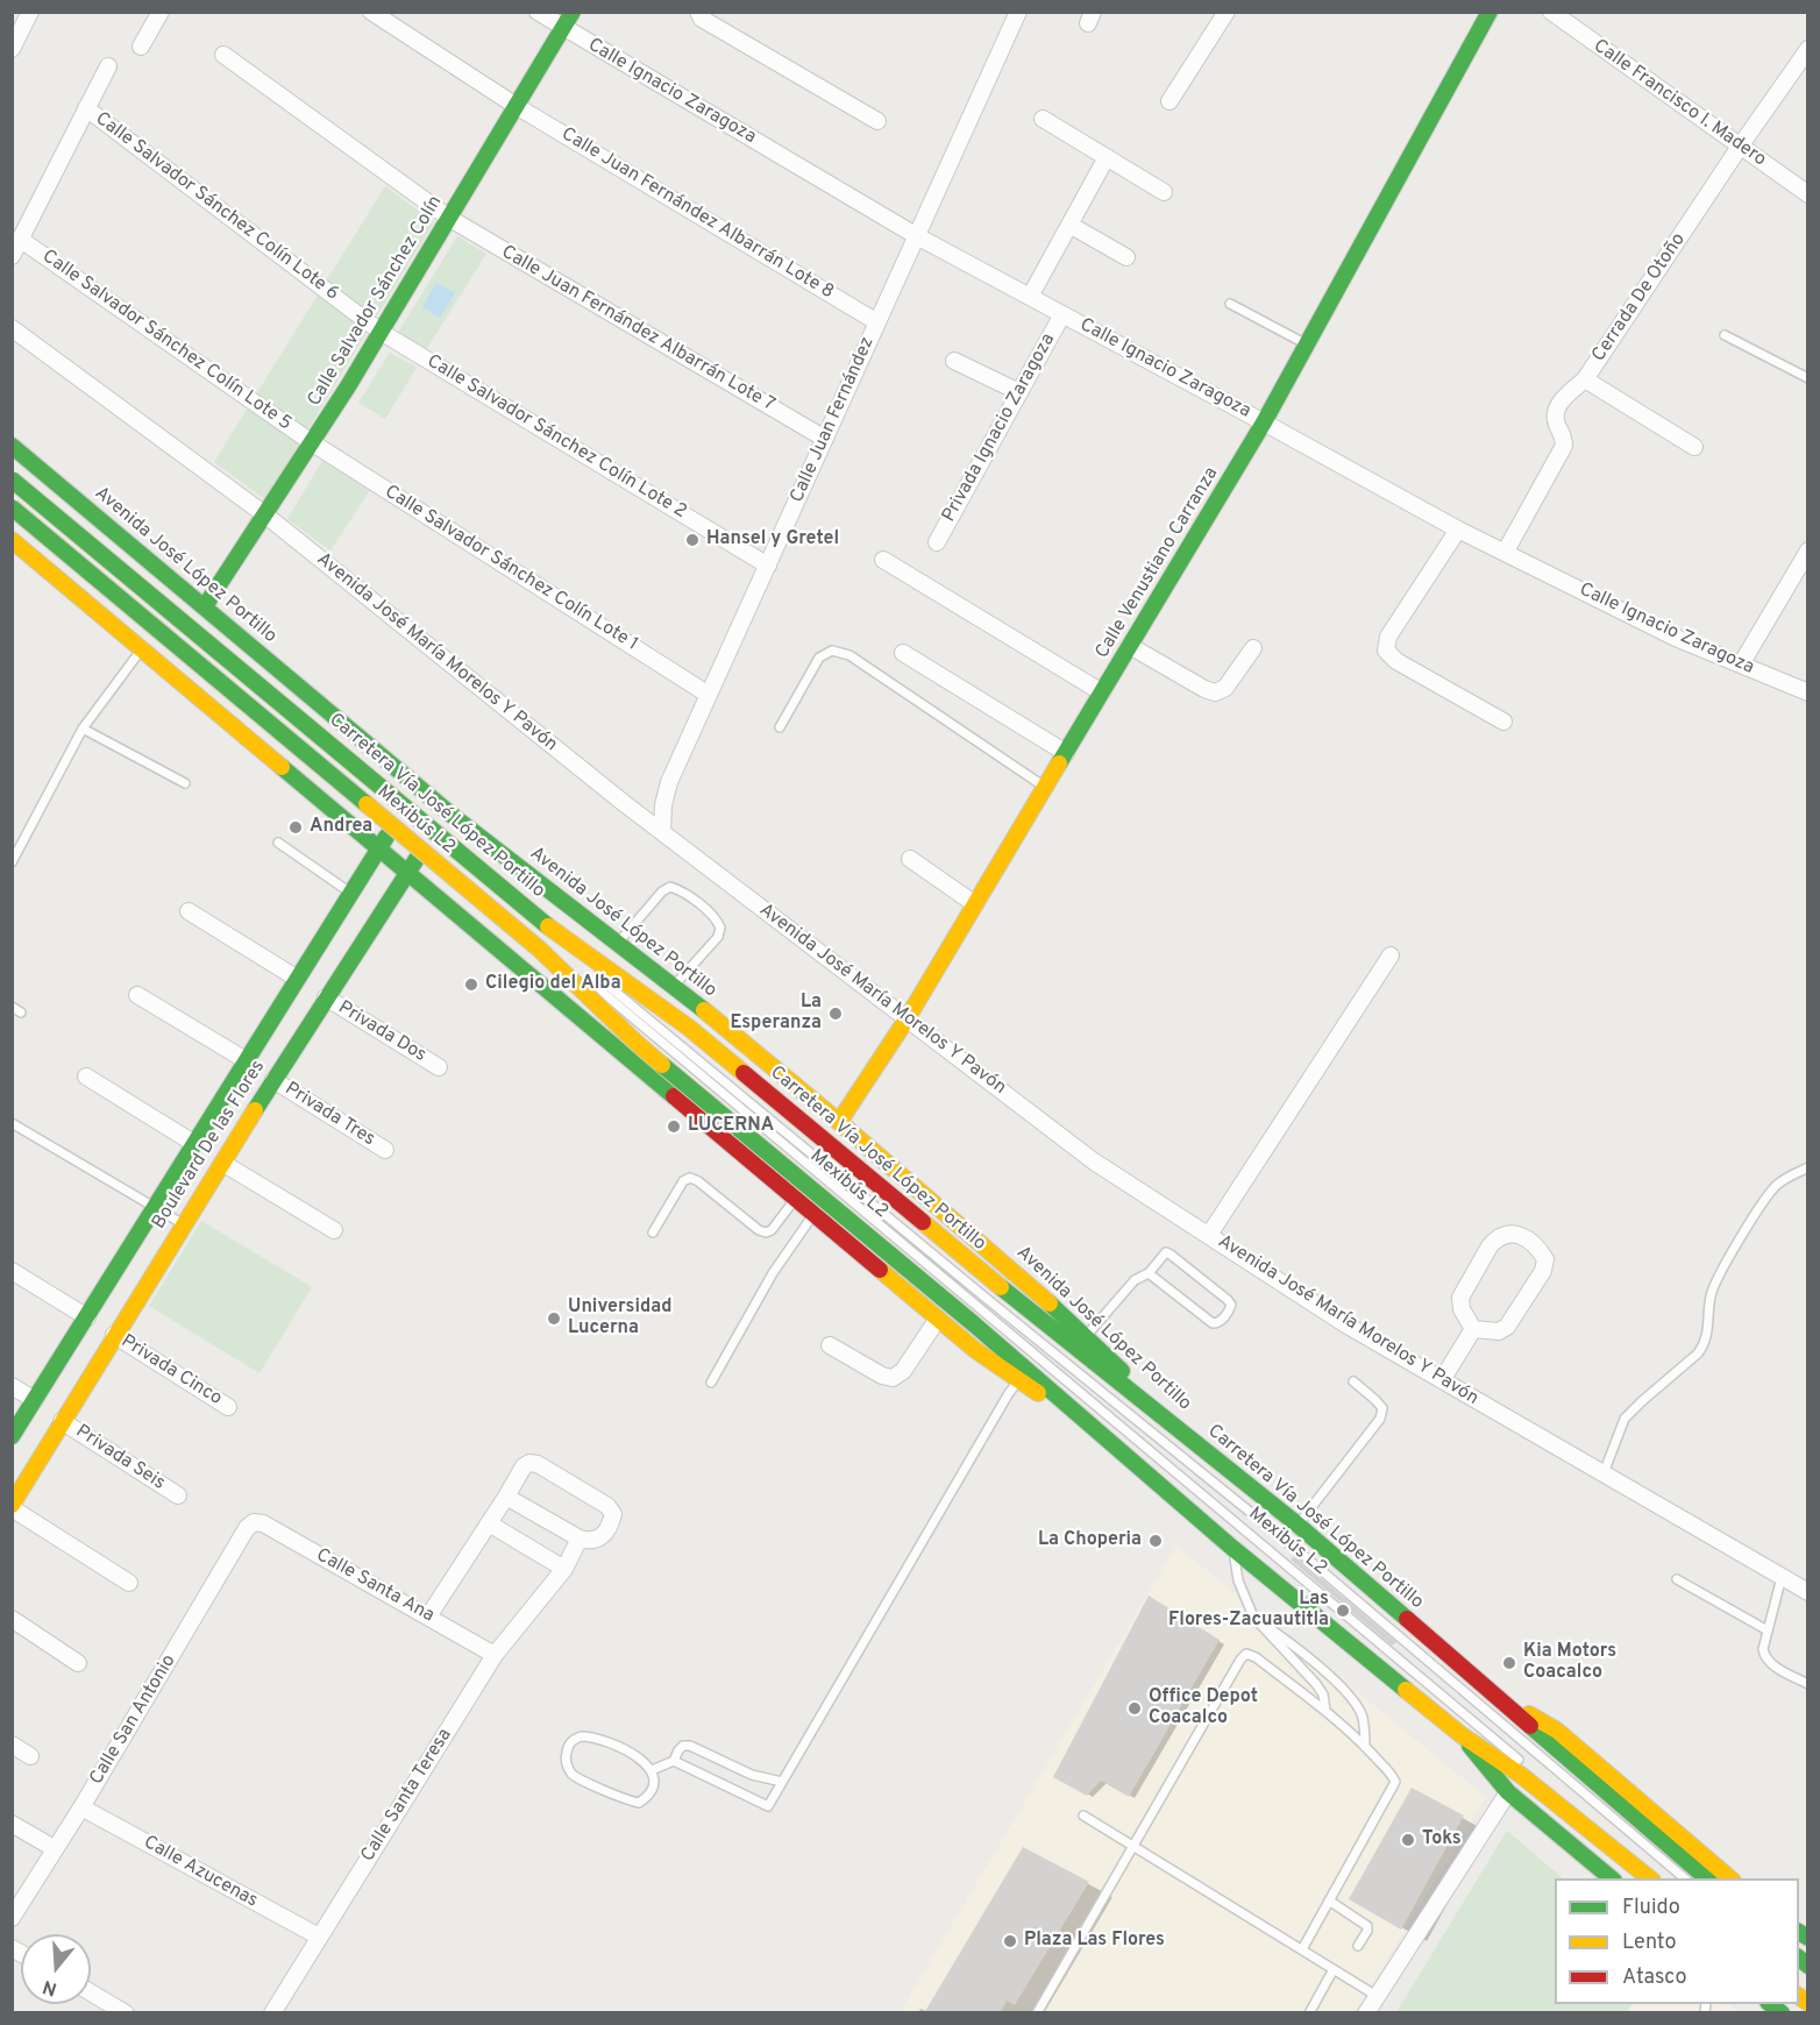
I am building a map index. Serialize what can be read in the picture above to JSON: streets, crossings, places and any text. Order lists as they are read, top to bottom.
{
  "streets": {
    "main road": [
      "Calle Salvador Sánchez Colín",
      "Calle Venustiano Carranza",
      "Avenida José López Portillo",
      "Carretera Vía José López Portillo",
      "Boulevard De las Flores"
    ],
    "street": [
      "Calle Ignacio Zaragoza",
      "Calle Francisco I. Madero",
      "Calle Salvador Sánchez Colín Lote 6",
      "Calle Juan Fernández Albarrán Lote 8",
      "Cerrada De Otoño",
      "Calle Juan Fernández Albarrán Lote 7",
      "Calle Salvador Sánchez Colín Lote 5",
      "Calle Juan Fernández",
      "Privada Ignacio Zaragoza",
      "Calle Salvador Sánchez Colín Lote 2",
      "Calle Salvador Sánchez Colín Lote 1",
      "Avenida José María Morelos Y Pavón",
      "Privada Dos",
      "Privada Tres",
      "Privada Cinco",
      "Privada Seis",
      "Calle Santa Ana",
      "Calle San Antonio",
      "Calle Santa Teresa",
      "Calle Azucenas"
    ],
    "lane": ["Mexibús L2"]
  },
  "crossings": [
    ["Calle Ignacio Zaragoza", "Cerrada De Otoño"],
    ["Calle Ignacio Zaragoza", "Calle Salvador Sánchez Colín"],
    ["Calle Ignacio Zaragoza", "Calle Juan Fernández"],
    ["Calle Ignacio Zaragoza", "Privada Ignacio Zaragoza"],
    ["Calle Ignacio Zaragoza", "Calle Venustiano Carranza"],
    ["Calle Francisco I. Madero", "Cerrada De Otoño"],
    ["Calle Salvador Sánchez Colín Lote 6", "Calle Salvador Sánchez Colín"],
    ["Calle Salvador Sánchez Colín Lote 6", "Calle Salvador Sánchez Colín Lote 2"],
    ["Calle Juan Fernández Albarrán Lote 8", "Calle Salvador Sánchez Colín"],
    ["Calle Juan Fernández Albarrán Lote 8", "Calle Juan Fernández"],
    ["Calle Salvador Sánchez Colín", "Calle Juan Fernández Albarrán Lote 7"],
    ["Calle Salvador Sánchez Colín", "Calle Salvador Sánchez Colín Lote 5"],
    ["Calle Salvador Sánchez Colín", "Calle Salvador Sánchez Colín Lote 2"],
    ["Calle Salvador Sánchez Colín", "Avenida José López Portillo"],
    ["Calle Salvador Sánchez Colín", "Calle Salvador Sánchez Colín Lote 1"],
    ["Calle Salvador Sánchez Colín", "Avenida José María Morelos Y Pavón"],
    ["Calle Juan Fernández Albarrán Lote 7", "Calle Juan Fernández"],
    ["Calle Salvador Sánchez Colín Lote 5", "Calle Salvador Sánchez Colín Lote 1"],
    ["Calle Juan Fernández", "Calle Salvador Sánchez Colín Lote 2"],
    ["Calle Juan Fernández", "Calle Salvador Sánchez Colín Lote 1"],
    ["Calle Juan Fernández", "Avenida José María Morelos Y Pavón"],
    ["Calle Venustiano Carranza", "Avenida José López Portillo"],
    ["Calle Venustiano Carranza", "Avenida José María Morelos Y Pavón"],
    ["Avenida José López Portillo", "Carretera Vía José López Portillo"],
    ["Avenida José López Portillo", "Boulevard De las Flores"],
    ["Mexibús L2", "Boulevard De las Flores"],
    ["Privada Dos", "Boulevard De las Flores"],
    ["Privada Tres", "Boulevard De las Flores"],
    ["Boulevard De las Flores", "Privada Cinco"],
    ["Boulevard De las Flores", "Privada Seis"],
    ["Calle Santa Ana", "Calle San Antonio"],
    ["Calle Santa Ana", "Calle Santa Teresa"],
    ["Calle San Antonio", "Calle Azucenas"],
    ["Calle Santa Teresa", "Calle Azucenas"]
  ],
  "places": [
    "Hansel y Gretel",
    "Andrea",
    "Cilegio del Alba",
    "La Esperanza",
    "LUCERNA",
    "Universidad Lucerna",
    "La Choperia",
    "Las Flores-Zacuautitla",
    "Kia Motors Coacalco",
    "Office Depot Coacalco",
    "Toks",
    "Plaza Las Flores"
  ],
  "legend": ["Fluido", "Lento", "Atasco"],
  "north": "bottom"
}
